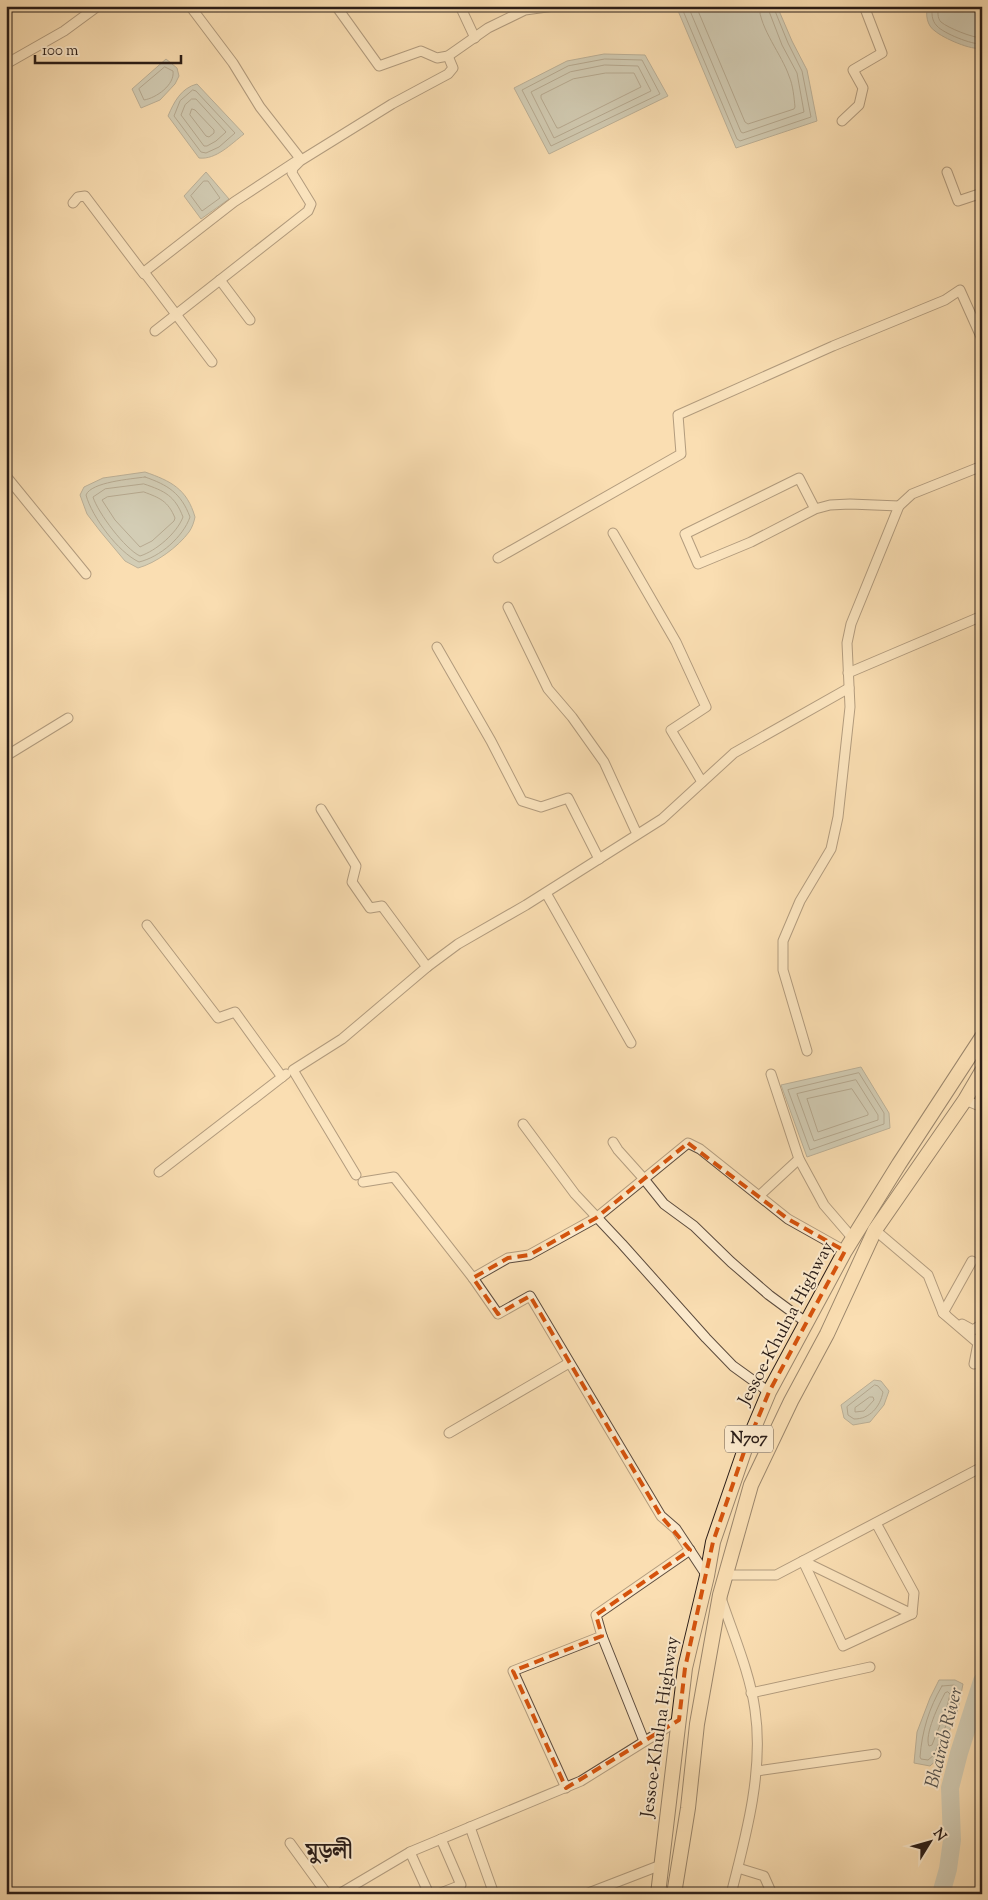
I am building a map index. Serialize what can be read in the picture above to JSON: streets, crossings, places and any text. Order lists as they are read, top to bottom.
{
  "streets": {
    "highway": ["Jessoe-Khulna Highway", "N707"]
  },
  "districts": ["মুড়লী"],
  "water": ["Bhairab River"],
  "scale_bar": "100 m",
  "north": "top right"
}
